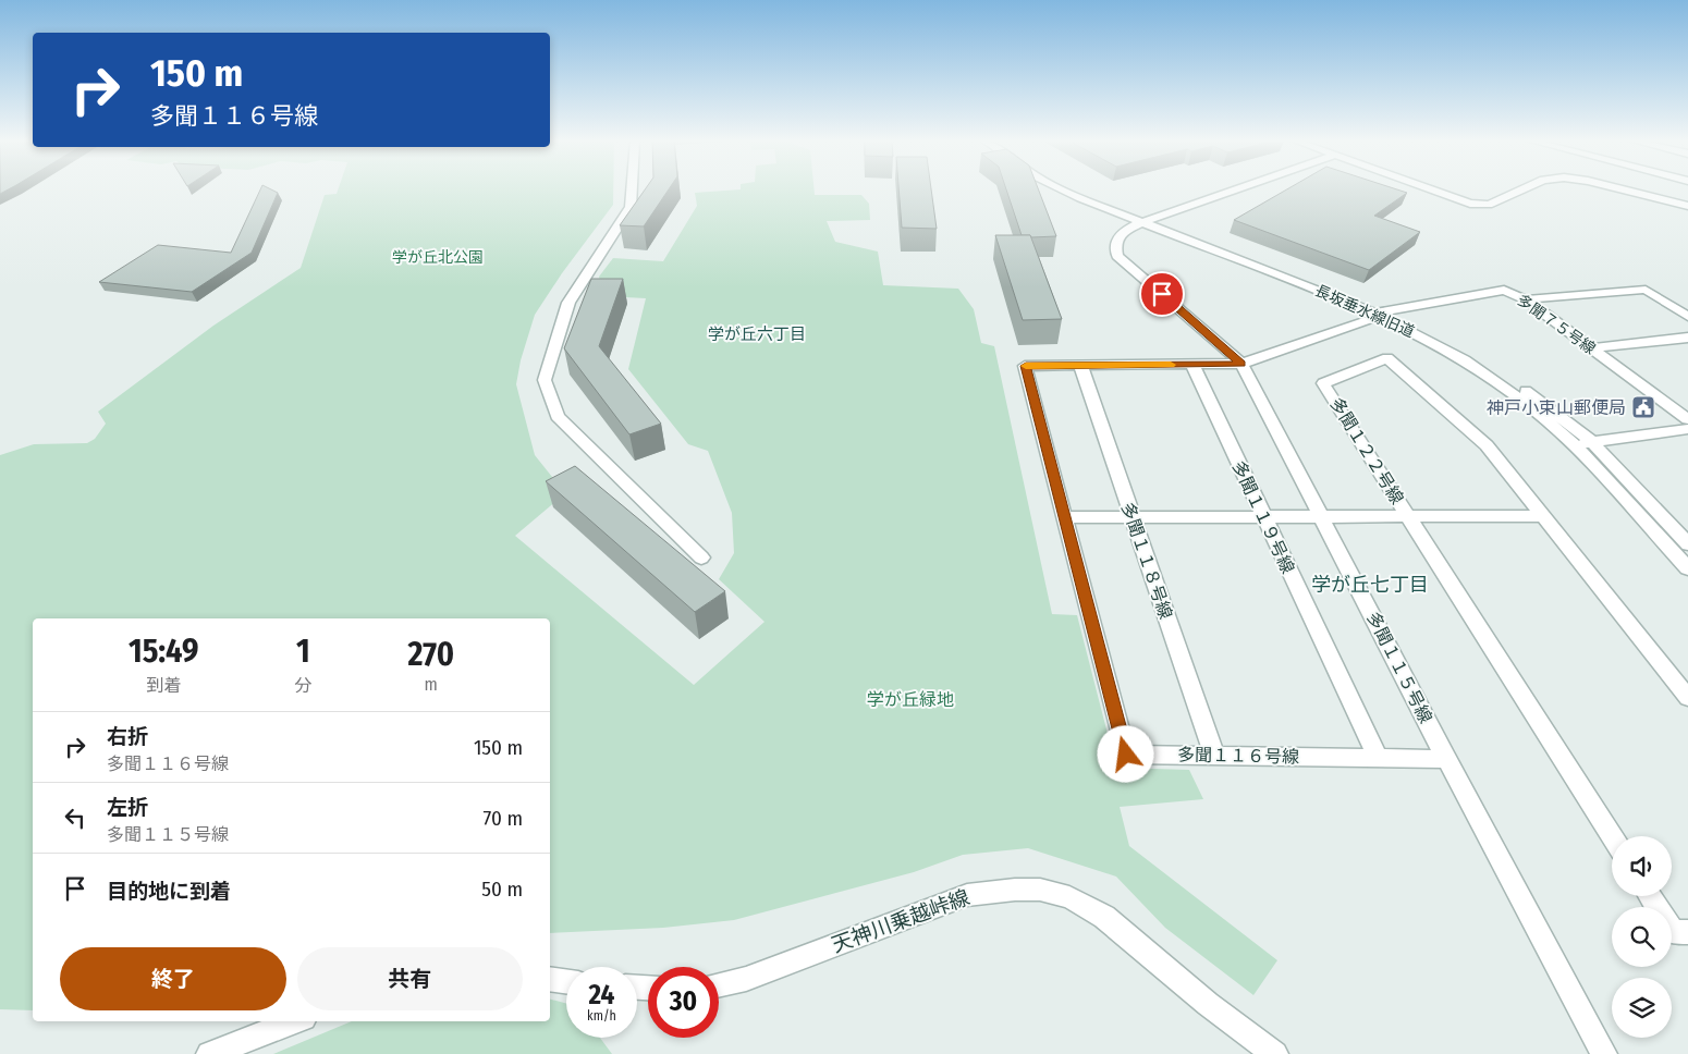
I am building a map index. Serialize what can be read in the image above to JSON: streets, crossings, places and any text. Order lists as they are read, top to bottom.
{
  "streets": {
    "street": [
      "長坂垂水線旧道",
      "多聞７５号線",
      "多聞１２２号線",
      "多聞１１９号線",
      "多聞１１８号線",
      "多聞１１５号線",
      "多聞１１６号線",
      "天神川乗越峠線"
    ]
  },
  "crossings": [
    ["長坂垂水線旧道", "多聞７５号線"],
    ["長坂垂水線旧道", "多聞１１５号線"],
    ["多聞７５号線", "多聞１１５号線"],
    ["多聞７５号線", "多聞１１６号線"],
    ["多聞１１９号線", "多聞１１６号線"],
    ["多聞１１８号線", "多聞１１６号線"],
    ["多聞１１５号線", "多聞１１６号線"]
  ],
  "districts": ["学が丘六丁目", "学が丘七丁目"],
  "parks": ["学が丘北公園", "学が丘緑地"],
  "places": {
    "public building": ["神戸小束山郵便局"]
  },
  "page": {
    "turn": ["150 m", "多聞１１６号線"],
    "eta": [
      "15:49",
      "到着",
      "1",
      "分",
      "270",
      "m"
    ],
    "list": [
      {
        "name": "右折",
        "note": "多聞１１６号線",
        "value": "150 m"
      },
      {
        "name": "左折",
        "note": "多聞１１５号線",
        "value": "70 m"
      },
      {
        "name": "目的地に到着",
        "value": "50 m"
      }
    ],
    "buttons": ["終了", "共有"],
    "speed": "24 km/h",
    "limit": "30"
  }
}
